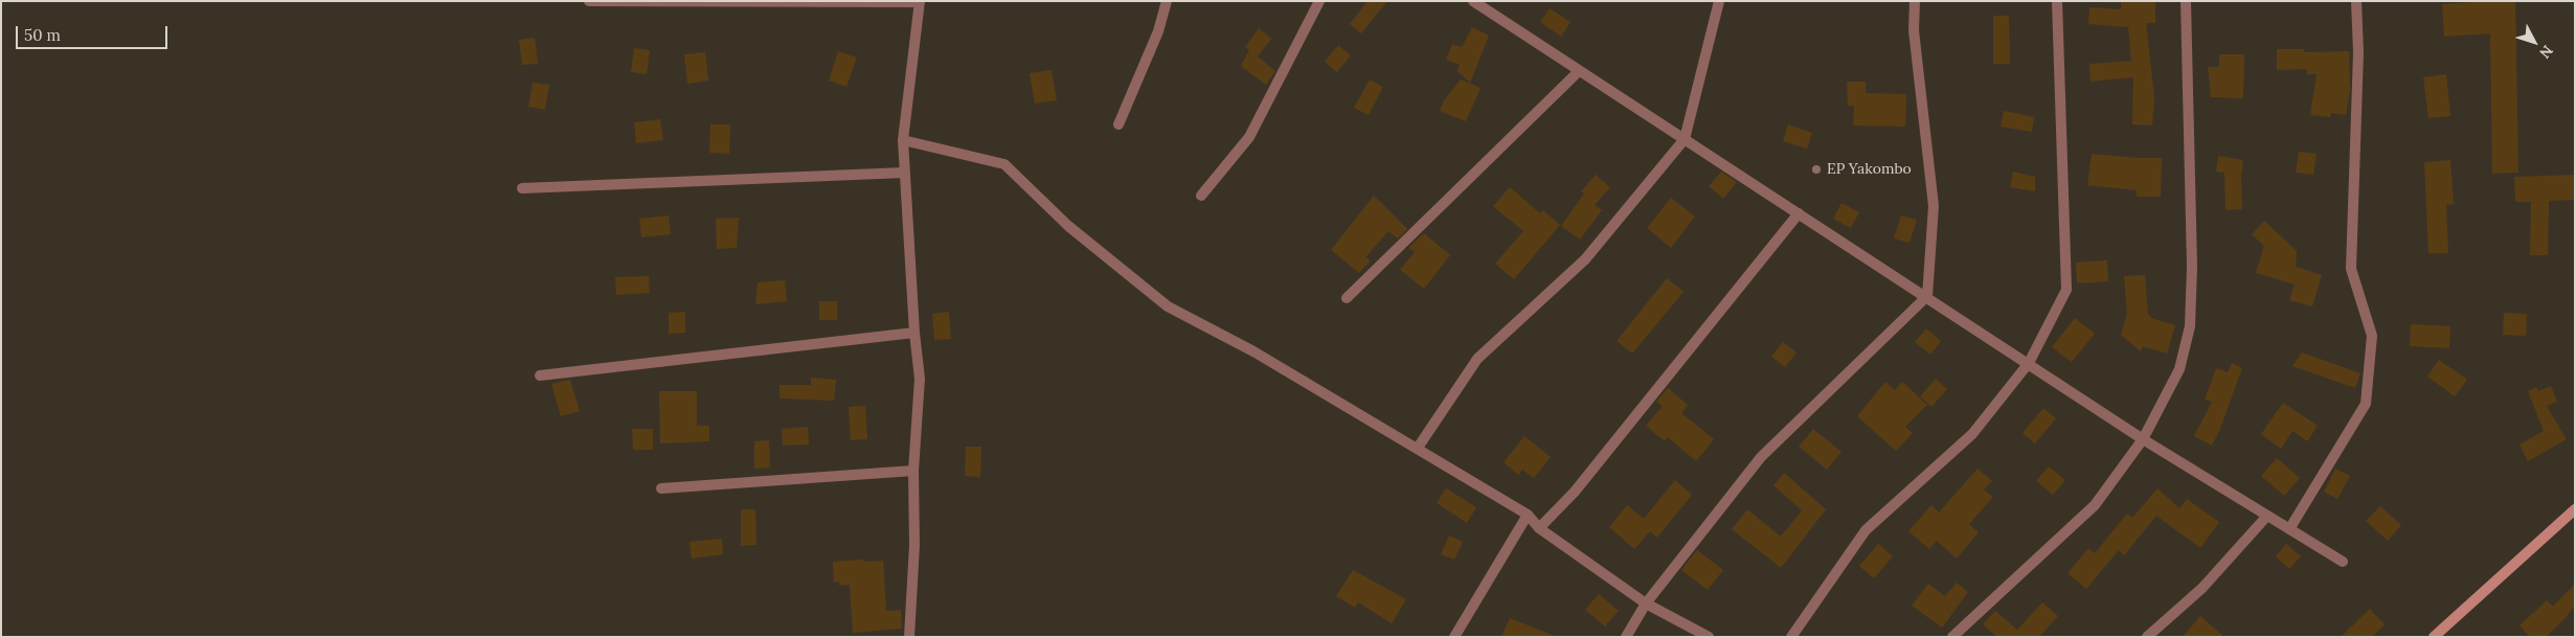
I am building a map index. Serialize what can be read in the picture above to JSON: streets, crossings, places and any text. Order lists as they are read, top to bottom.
{
  "places": ["EP Yakombo"],
  "scale_bar": "50 m",
  "north": "bottom right"
}
